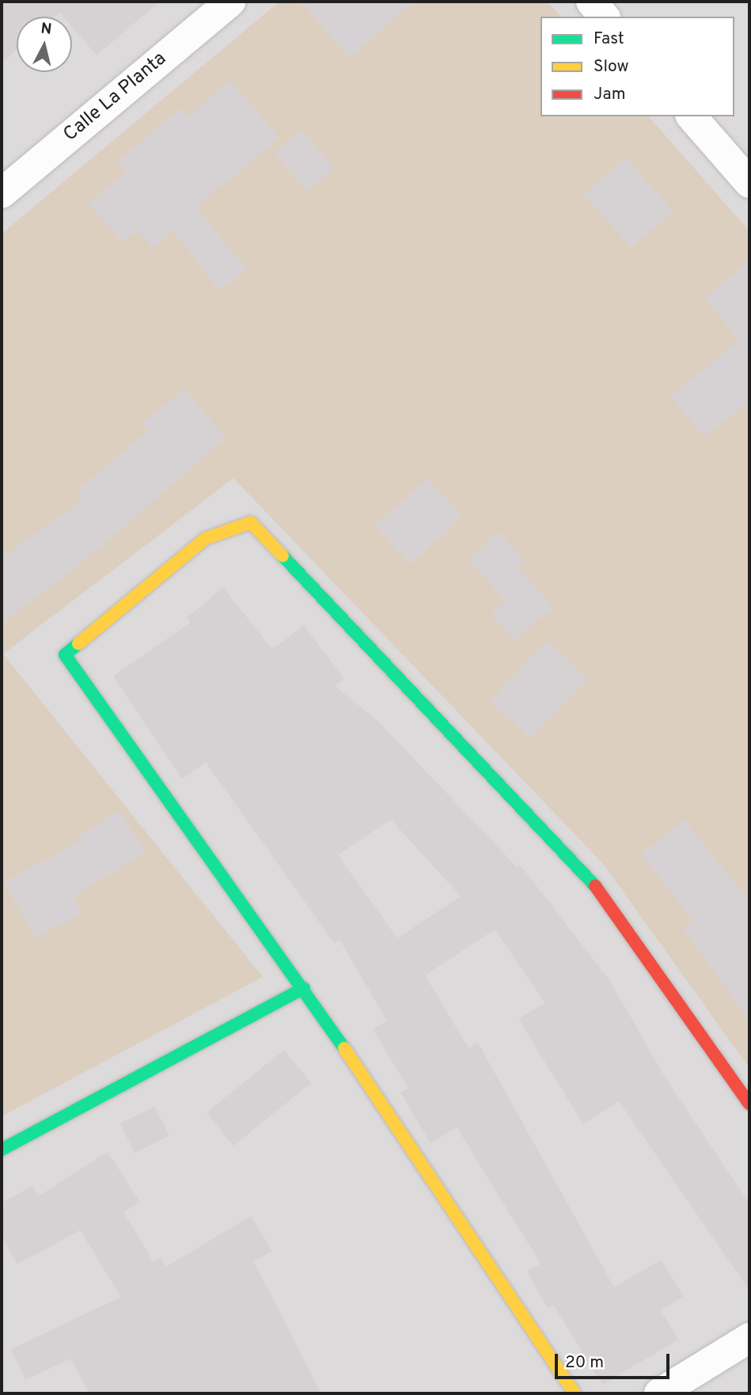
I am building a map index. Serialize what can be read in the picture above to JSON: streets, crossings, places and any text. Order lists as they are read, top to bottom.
{
  "streets": {
    "street": ["Calle La Planta"]
  },
  "legend": ["Fast", "Slow", "Jam"],
  "scale_bar": "20 m",
  "north": "top"
}
